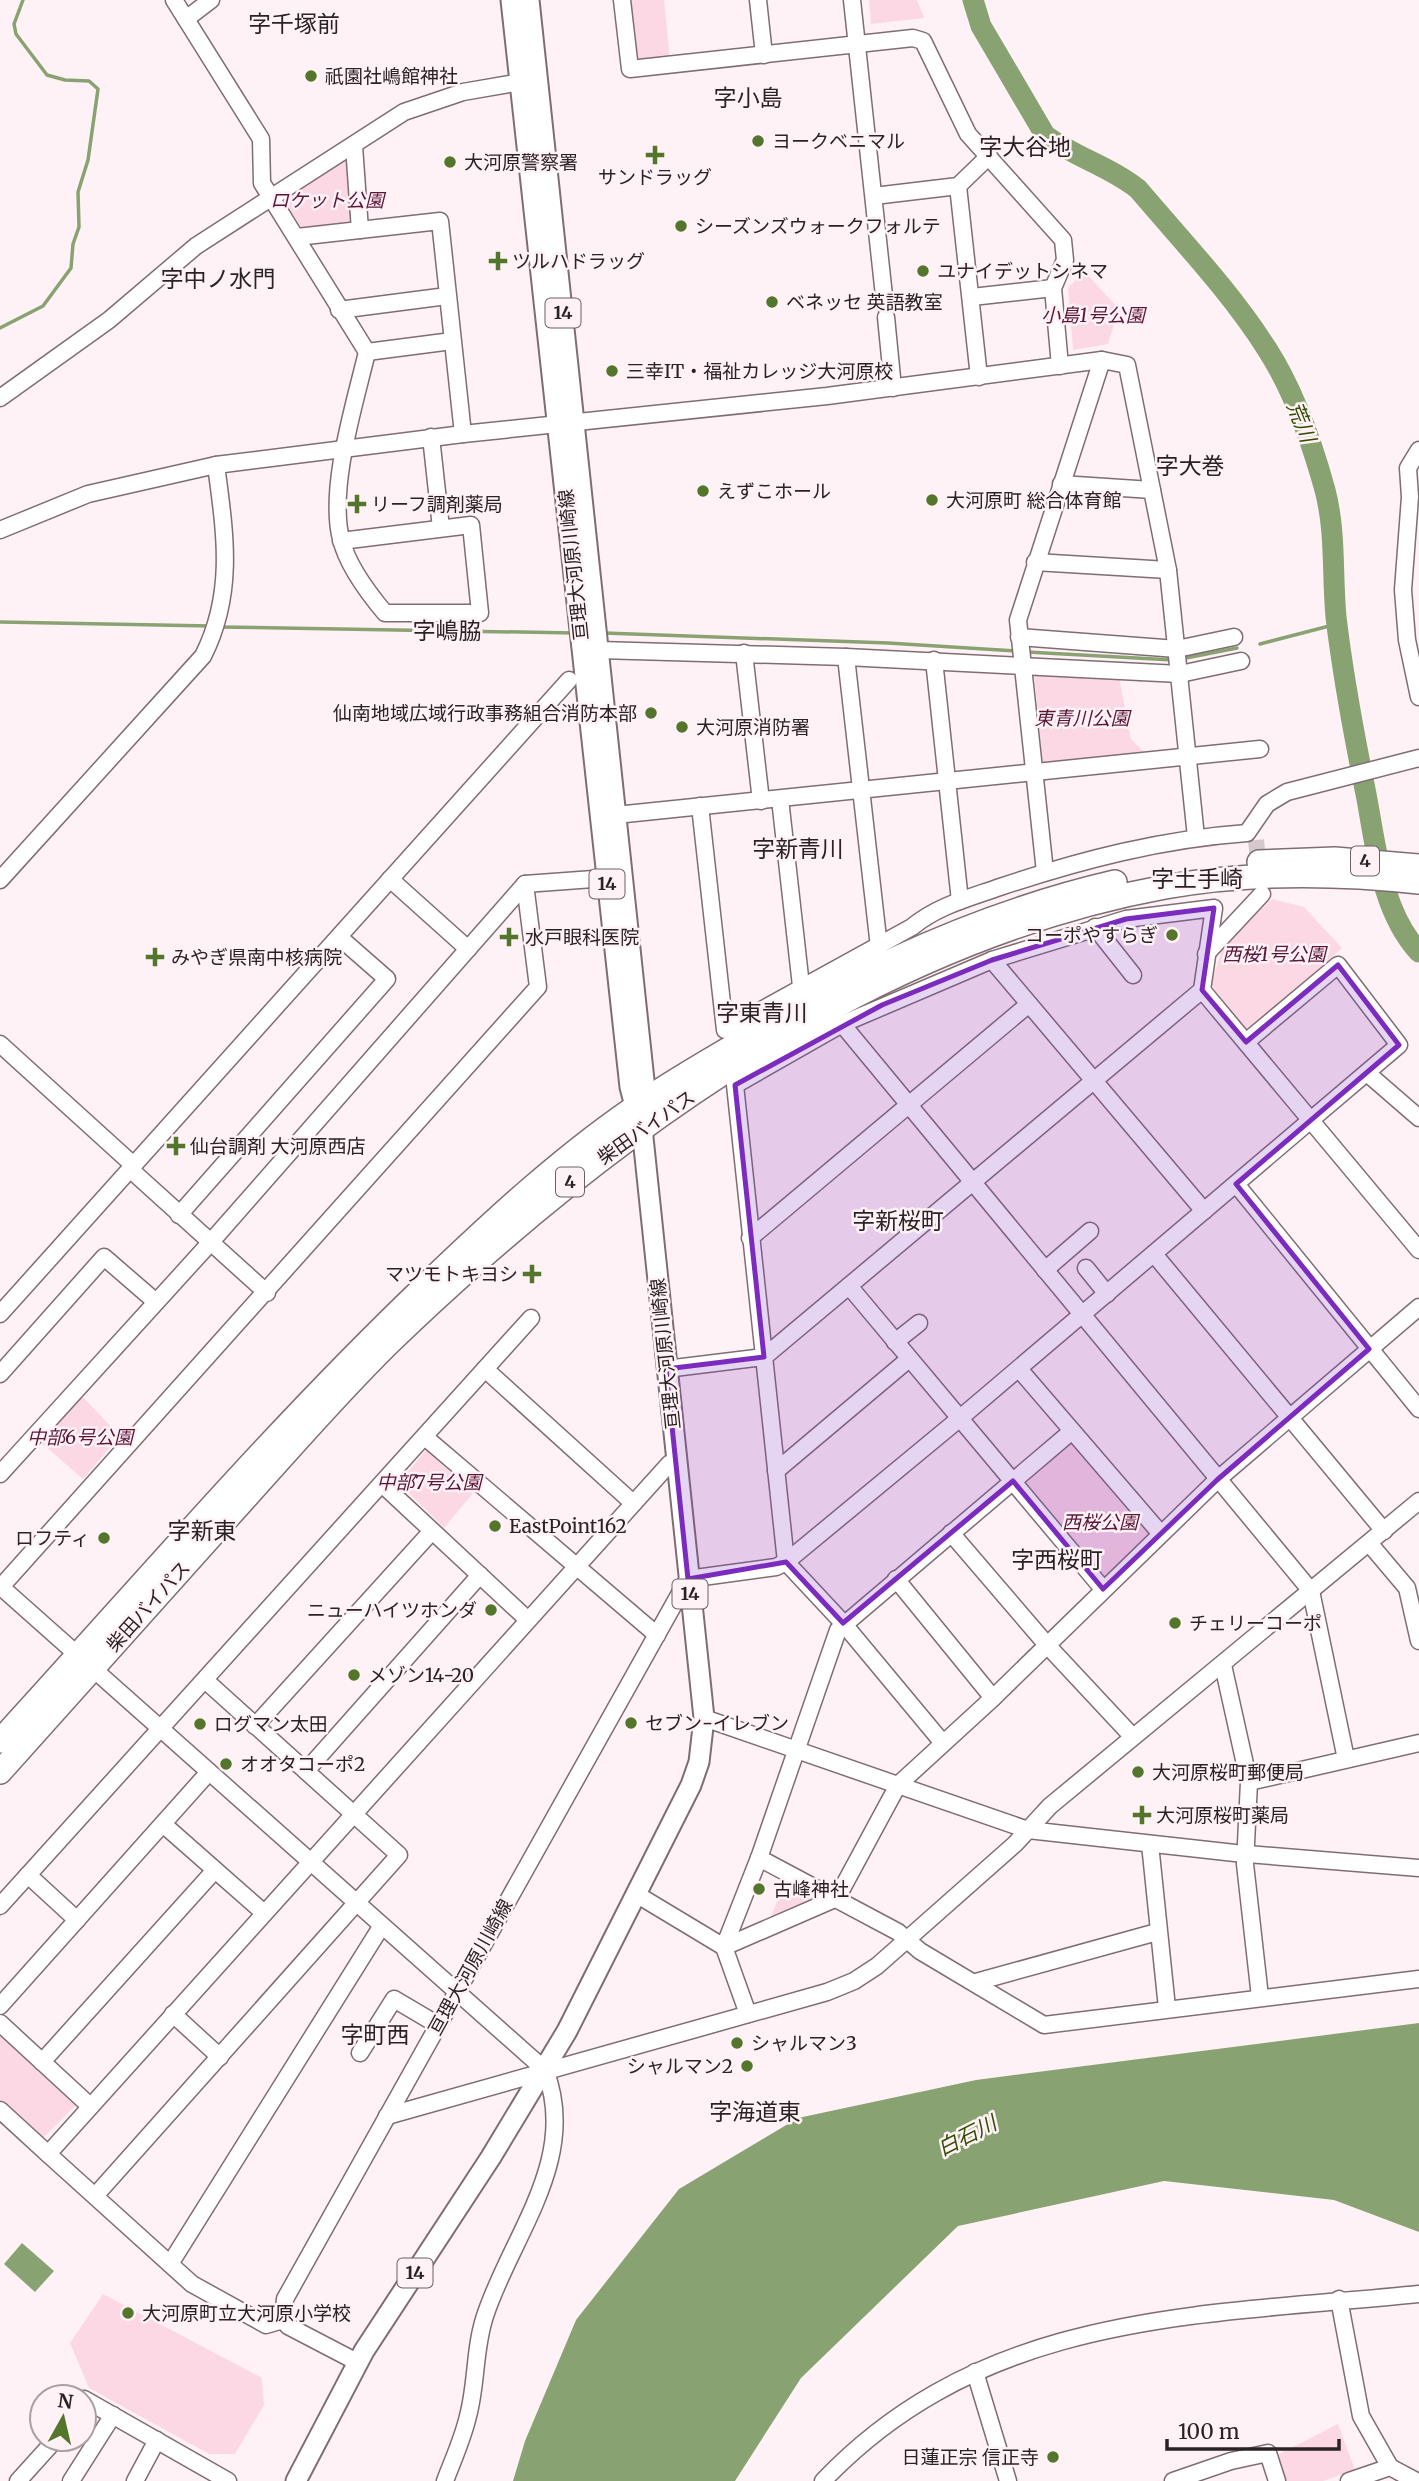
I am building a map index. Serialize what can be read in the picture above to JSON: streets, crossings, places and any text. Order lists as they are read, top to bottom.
{
  "streets": {
    "highway": ["4", "柴田バイパス"],
    "main road": ["14", "亘理大河原川崎線"]
  },
  "crossings": [
    ["亘理大河原川崎線", "柴田バイパス"]
  ],
  "districts": [
    "字千塚前",
    "字小島",
    "字大谷地",
    "字中ノ水門",
    "字大巻",
    "字嶋脇",
    "字新青川",
    "字土手崎",
    "字東青川",
    "字新桜町",
    "字新東",
    "字西桜町",
    "字町西",
    "字海道東"
  ],
  "water": ["荒川", "白石川"],
  "parks": [
    "ロケット公園",
    "小島1号公園",
    "東青川公園",
    "西桜1号公園",
    "中部6号公園",
    "中部7号公園",
    "西桜公園"
  ],
  "places": {
    "other": [
      "祇園社嶋館神社",
      "ヨークベニマル",
      "大河原警察署",
      "シーズンズウォークフォルテ",
      "ユナイデットシネマ",
      "ベネッセ 英語教室",
      "三幸IT・福祉カレッジ大河原校",
      "えずこホール",
      "大河原町 総合体育館",
      "仙南地域広域行政事務組合消防本部",
      "大河原消防署",
      "コーポやすらぎ",
      "EastPoint162",
      "ロフティ",
      "ニューハイツホンダ",
      "チェリーコーポ",
      "メゾン14-20",
      "セブン-イレブン",
      "ログマン太田",
      "オオタコーポ2",
      "大河原桜町郵便局",
      "古峰神社",
      "シャルマン3",
      "シャルマン2",
      "大河原町立大河原小学校",
      "日蓮正宗 信正寺"
    ],
    "health": [
      "サンドラッグ",
      "ツルハドラッグ",
      "リーフ調剤薬局",
      "水戸眼科医院",
      "みやぎ県南中核病院",
      "仙台調剤 大河原西店",
      "マツモトキヨシ",
      "大河原桜町薬局"
    ]
  },
  "scale_bar": "100 m",
  "north": "top"
}
